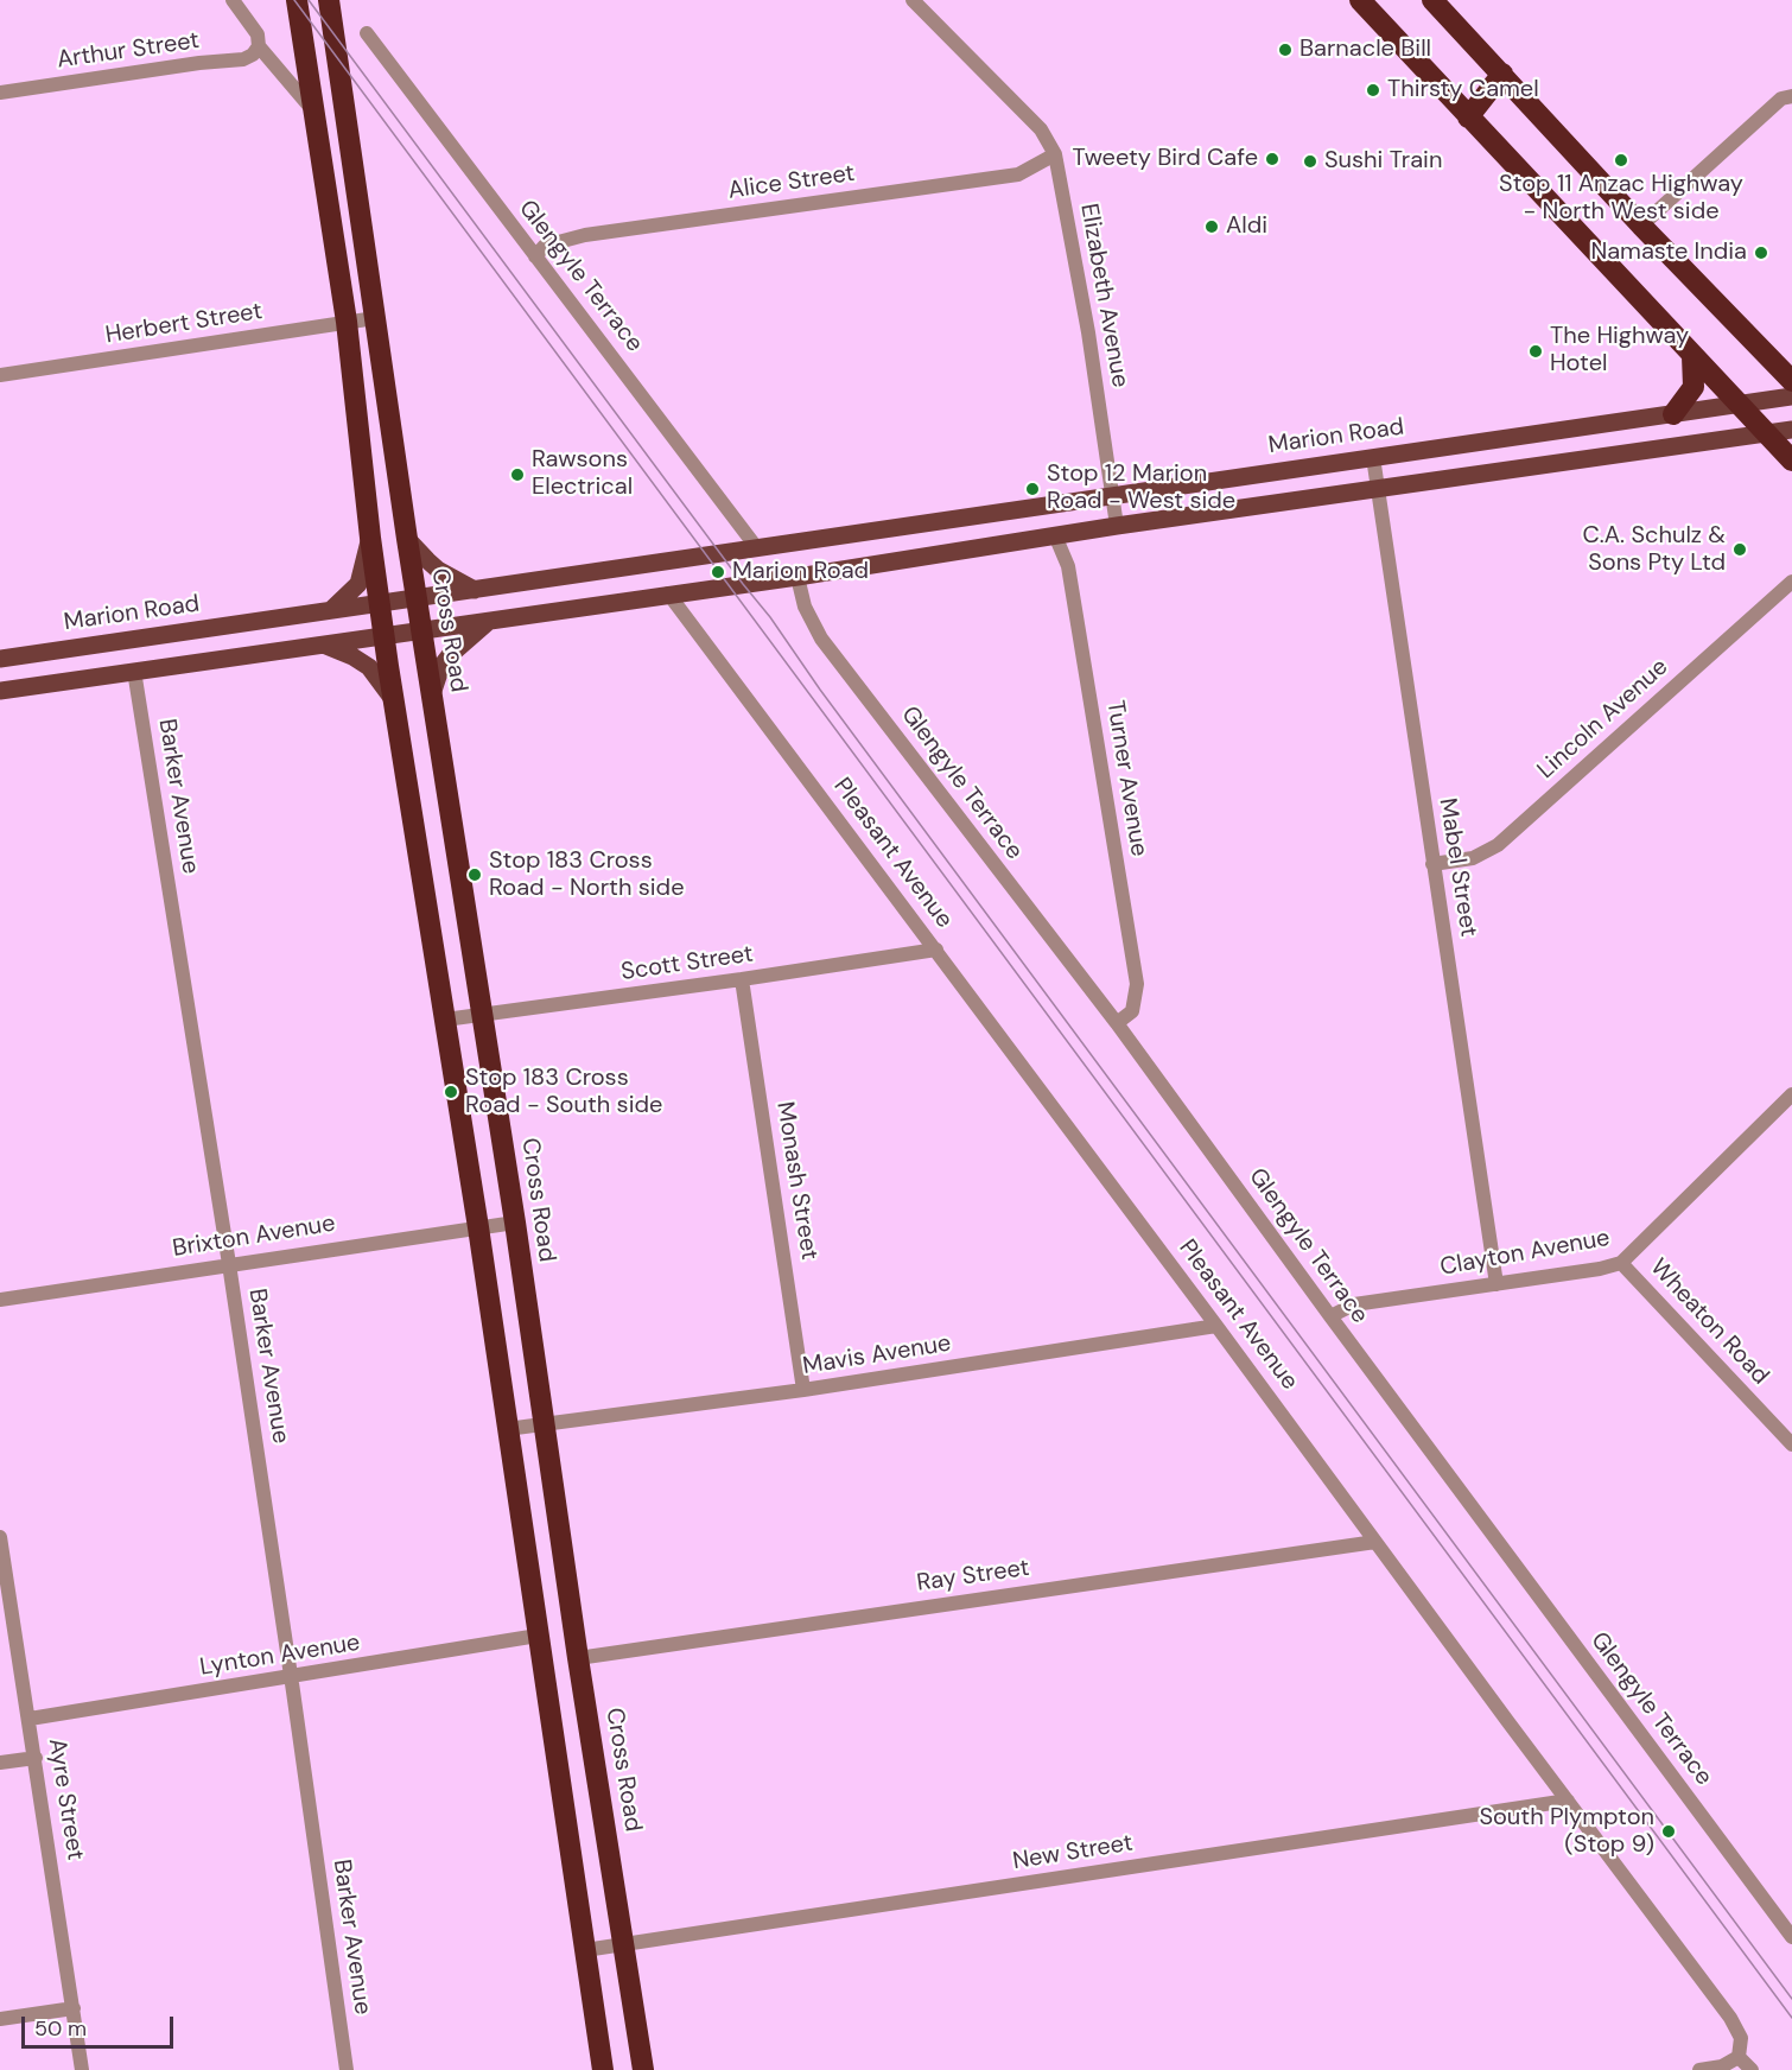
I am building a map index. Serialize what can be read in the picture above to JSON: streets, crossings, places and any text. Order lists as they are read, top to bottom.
{
  "streets": {
    "highway": ["Cross Road"],
    "main road": ["Marion Road"],
    "street": [
      "Arthur Street",
      "Alice Street",
      "Glengyle Terrace",
      "Elizabeth Avenue",
      "Herbert Street",
      "Lincoln Avenue",
      "Turner Avenue",
      "Barker Avenue",
      "Pleasant Avenue",
      "Mabel Street",
      "Scott Street",
      "Monash Street",
      "Brixton Avenue",
      "Clayton Avenue",
      "Wheaton Road",
      "Mavis Avenue",
      "Ray Street",
      "Lynton Avenue",
      "Ayre Street",
      "New Street"
    ]
  },
  "crossings": [
    ["Alice Street", "Glengyle Terrace"],
    ["Alice Street", "Elizabeth Avenue"],
    ["Glengyle Terrace", "Marion Road"],
    ["Glengyle Terrace", "Turner Avenue"],
    ["Glengyle Terrace", "Clayton Avenue"],
    ["Elizabeth Avenue", "Marion Road"],
    ["Herbert Street", "Cross Road"],
    ["Marion Road", "Cross Road"],
    ["Marion Road", "Mabel Street"],
    ["Cross Road", "Scott Street"],
    ["Cross Road", "Brixton Avenue"],
    ["Cross Road", "Mavis Avenue"],
    ["Cross Road", "Ray Street"],
    ["Cross Road", "New Street"],
    ["Lincoln Avenue", "Mabel Street"],
    ["Barker Avenue", "Brixton Avenue"],
    ["Barker Avenue", "Lynton Avenue"],
    ["Pleasant Avenue", "Scott Street"],
    ["Pleasant Avenue", "Mavis Avenue"],
    ["Pleasant Avenue", "Ray Street"],
    ["Pleasant Avenue", "New Street"],
    ["Mabel Street", "Clayton Avenue"],
    ["Scott Street", "Monash Street"],
    ["Monash Street", "Mavis Avenue"],
    ["Clayton Avenue", "Wheaton Road"],
    ["Lynton Avenue", "Ayre Street"]
  ],
  "places": [
    "Barnacle Bill",
    "Thirsty Camel",
    "Tweety Bird Cafe",
    "Stop 11 Anzac Highway - North West side",
    "Sushi Train",
    "Aldi",
    "Namaste India",
    "The Highway Hotel",
    "Rawsons Electrical",
    "Stop 12 Marion Road - West side",
    "C.A. Schulz & Sons Pty Ltd",
    "Marion Road",
    "Stop 183 Cross Road - North side",
    "Stop 183 Cross Road - South side",
    "South Plympton (Stop 9)"
  ],
  "scale_bar": "50 m"
}
